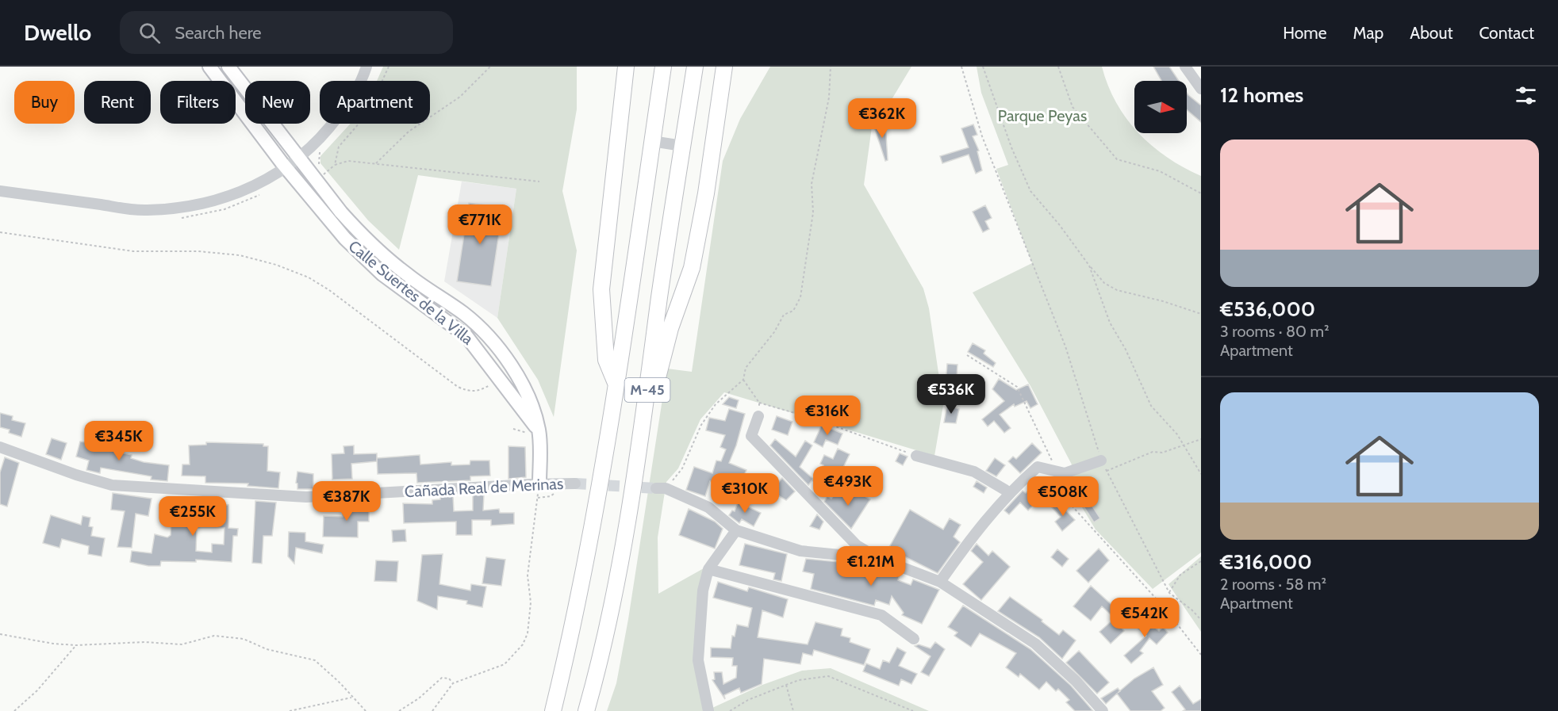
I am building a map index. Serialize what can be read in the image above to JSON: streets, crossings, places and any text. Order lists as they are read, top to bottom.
{
  "streets": {
    "highway": ["M-45"],
    "main road": ["Calle Suertes de la Villa"],
    "street": ["Cañada Real de Merinas"]
  },
  "crossings": [
    ["Calle Suertes de la Villa", "Cañada Real de Merinas"]
  ],
  "parks": ["Parque Peyas"],
  "north": "right",
  "page": {
    "header": "Dwello",
    "search": "Search here",
    "nav": [
      "Home",
      "Map",
      "About",
      "Contact"
    ],
    "heading": "12 homes",
    "chip": [
      "Buy",
      "Rent",
      "Filters",
      "New",
      "Apartment"
    ],
    "price": [
      "€362K",
      "€771K",
      "€536K",
      "€316K",
      "€345K",
      "€493K",
      "€310K",
      "€508K",
      "€387K",
      "€255K",
      "€1.21M",
      "€542K"
    ],
    "list": [
      {
        "name": "€536,000",
        "note": "3 rooms · 80 m² · Apartment"
      },
      {
        "name": "€316,000",
        "note": "2 rooms · 58 m² · Apartment"
      }
    ]
  }
}
